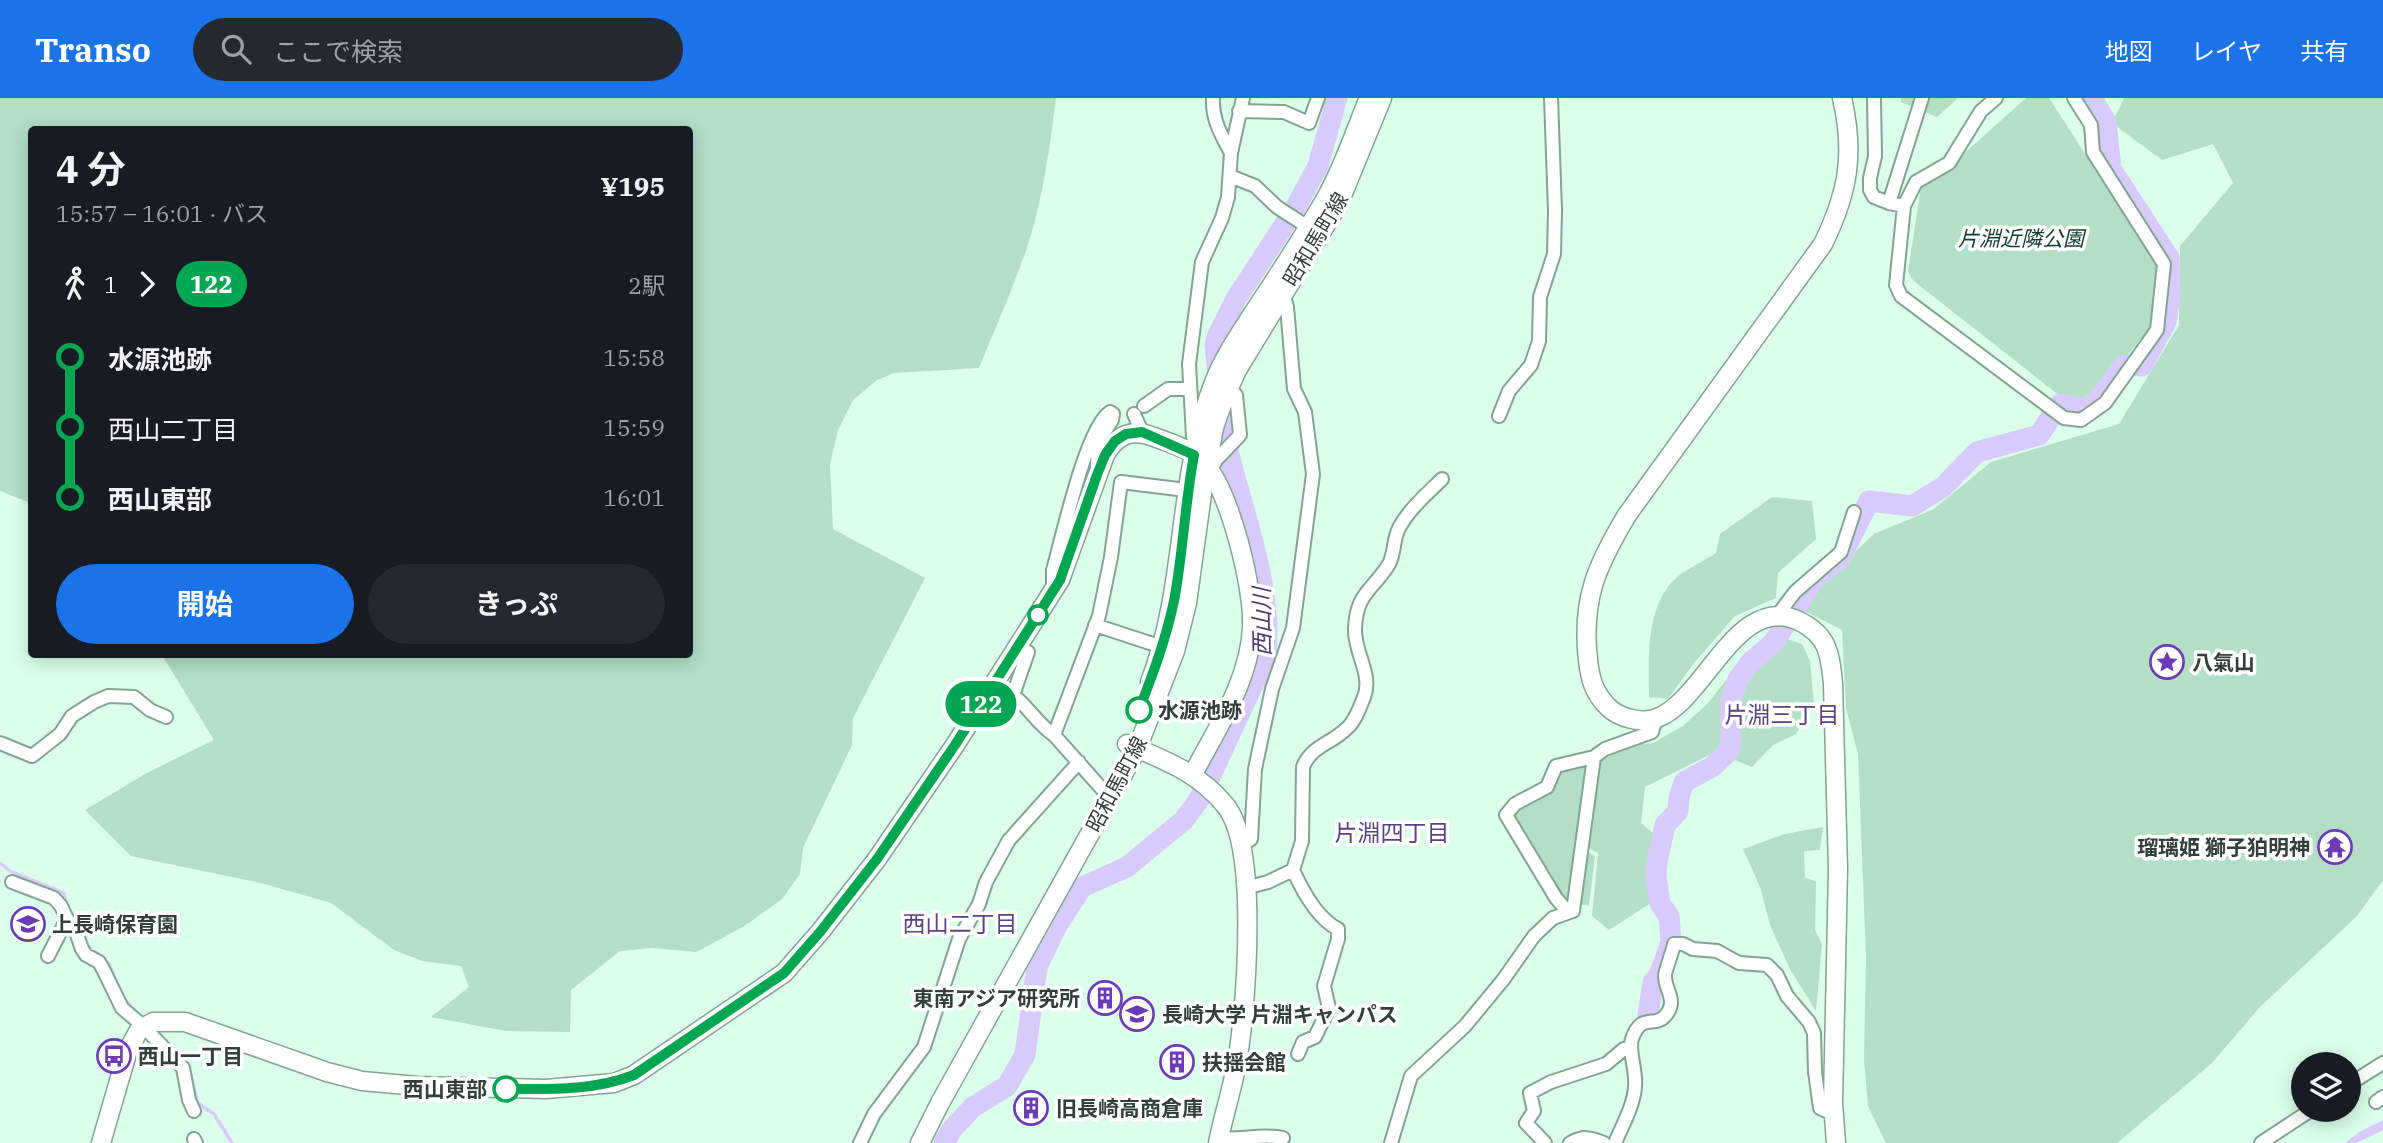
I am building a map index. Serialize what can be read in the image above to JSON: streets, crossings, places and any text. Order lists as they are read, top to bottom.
{
  "streets": {
    "street": ["昭和馬町線"]
  },
  "districts": ["片淵三丁目", "片淵四丁目", "西山二丁目"],
  "water": ["西山川"],
  "parks": ["片淵近隣公園"],
  "places": {
    "place": ["八氣山"],
    "other": ["水源池跡", "西山東部"],
    "temple": ["瑠璃姫 獅子狛明神"],
    "school or university": ["上長崎保育園", "長崎大学 片淵キャンパス"],
    "building": ["東南アジア研究所", "扶揺会館", "旧長崎高商倉庫"],
    "bus stop": ["西山一丁目"]
  },
  "lines": ["bus line 122"],
  "page": {
    "header": "Transo",
    "search": "ここで検索",
    "nav": ["地図", "レイヤ", "共有"],
    "on_map": "122",
    "heading": ["4 分", "15:57 – 16:01 · バス", "¥195"],
    "legs": ["1", "122", "2駅"],
    "list": [
      {
        "name": "水源池跡",
        "value": "15:58"
      },
      {
        "name": "西山二丁目",
        "value": "15:59"
      },
      {
        "name": "西山東部",
        "value": "16:01"
      }
    ],
    "buttons": ["開始", "きっぷ"]
  }
}
